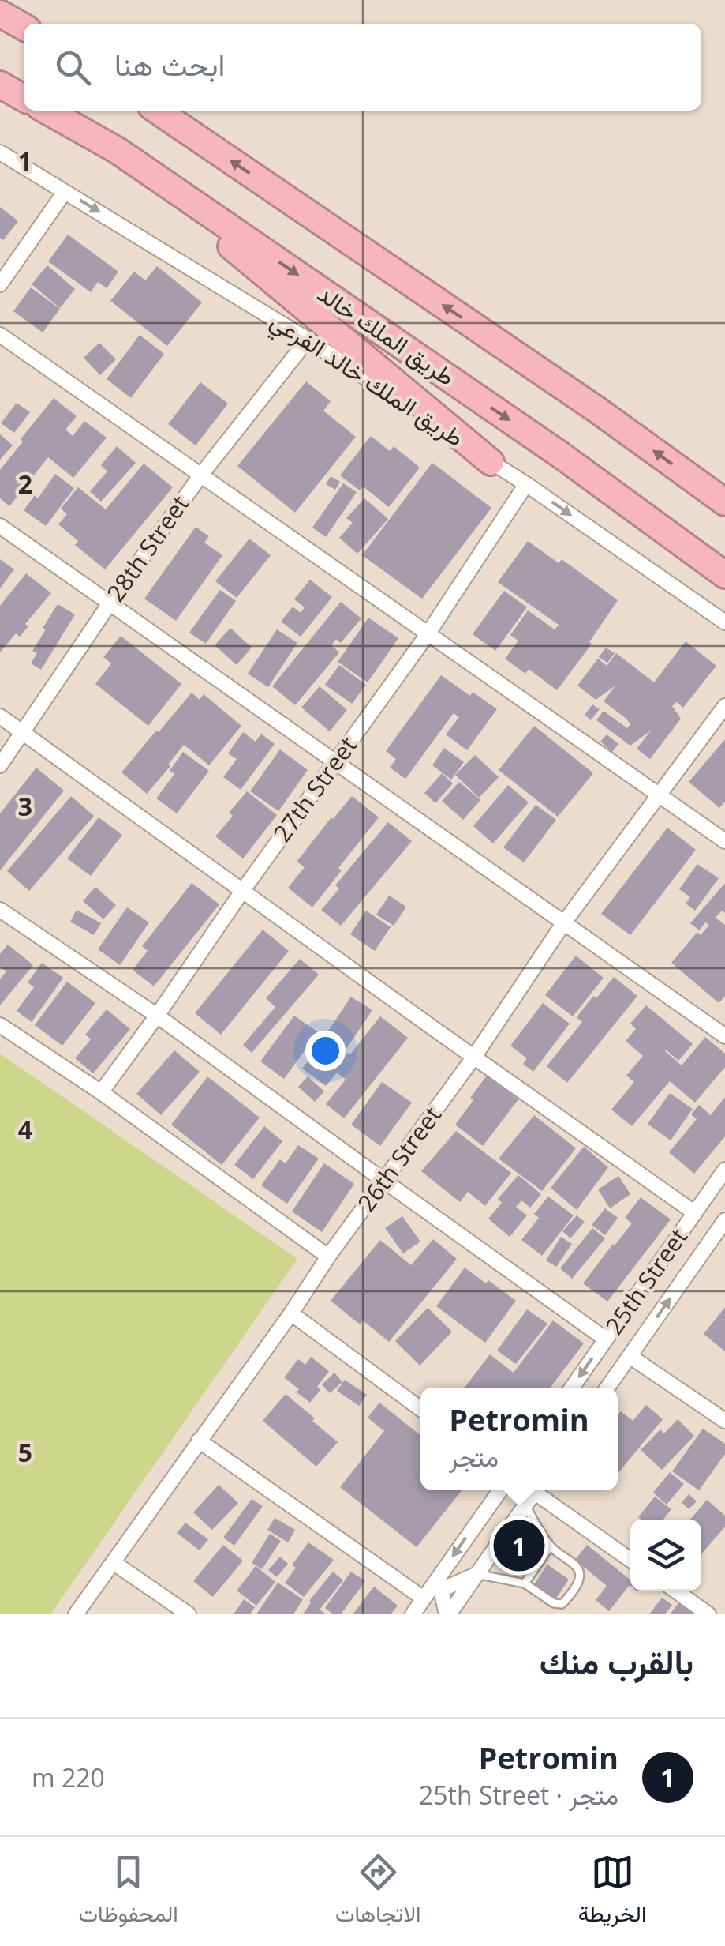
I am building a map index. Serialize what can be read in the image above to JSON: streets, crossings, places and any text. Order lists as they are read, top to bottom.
{
  "streets": {
    "highway": ["طريق الملك خالد"],
    "street": [
      "طريق الملك خالد الفرعي",
      "28th Street",
      "27th Street",
      "26th Street",
      "25th Street"
    ]
  },
  "crossings": [
    ["طريق الملك خالد الفرعي", "28th Street"],
    ["طريق الملك خالد الفرعي", "27th Street"]
  ],
  "one_way": ["طريق الملك خالد الفرعي"],
  "page": {
    "search": "ابحث هنا",
    "popup": ["Petromin", "متجر"],
    "pins": "1",
    "heading": "بالقرب منك",
    "list": [
      {
        "mark": "1",
        "name": "Petromin",
        "note": "متجر · 25th Street",
        "value": "220 m"
      }
    ],
    "nav": ["الخريطة", "الاتجاهات", "المحفوظات"]
  },
  "grid": {
    "rows": [
      "1",
      "2",
      "3",
      "4",
      "5"
    ]
  }
}
